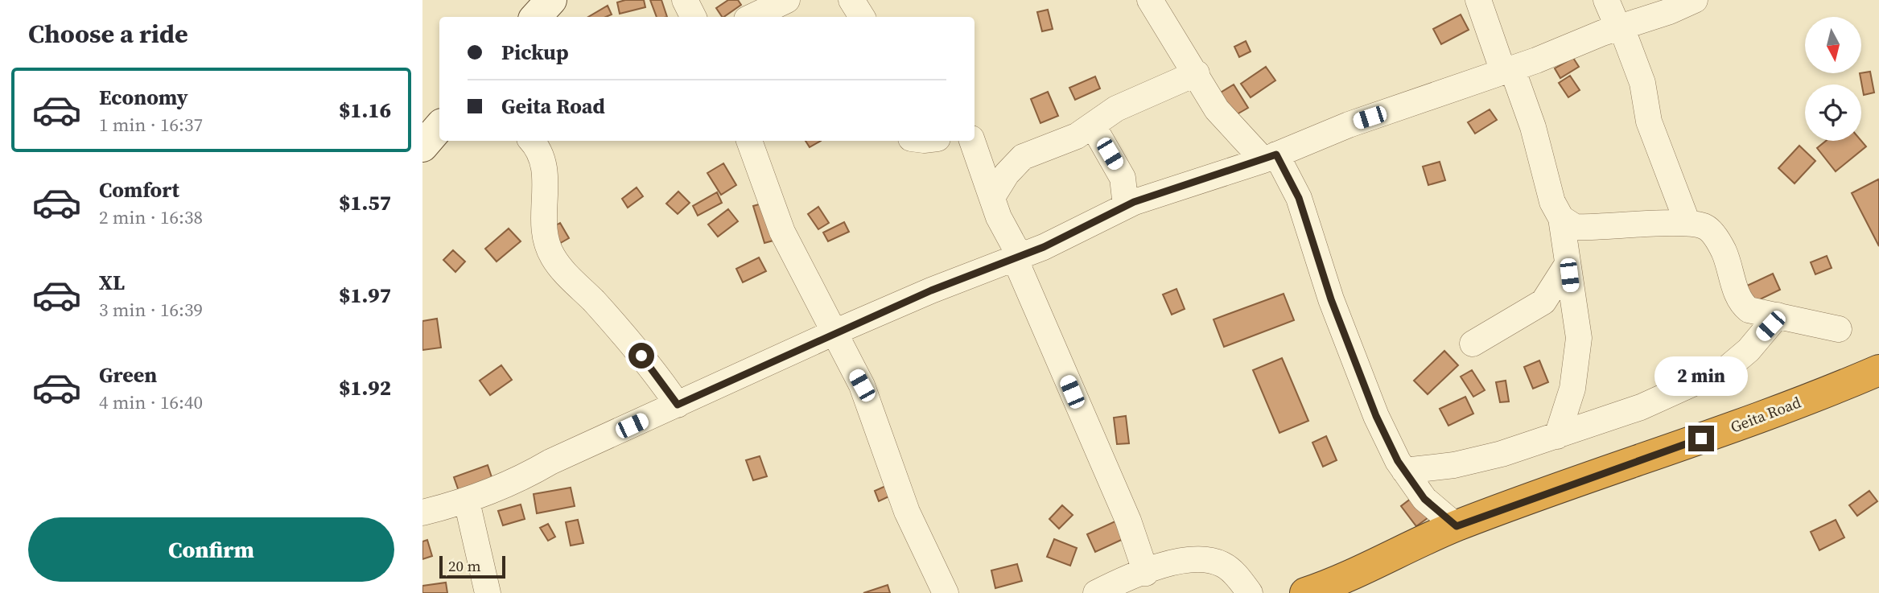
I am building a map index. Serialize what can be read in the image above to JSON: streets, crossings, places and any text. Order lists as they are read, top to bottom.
{
  "streets": {
    "highway": ["Geita Road"]
  },
  "scale_bar": "20 m",
  "north": "bottom",
  "page": {
    "heading": "Choose a ride",
    "banner": ["Pickup", "Geita Road"],
    "list": [
      {
        "name": "Economy",
        "note": "1 min · 16:37",
        "value": "$1.16"
      },
      {
        "name": "Comfort",
        "note": "2 min · 16:38",
        "value": "$1.57"
      },
      {
        "name": "XL",
        "note": "3 min · 16:39",
        "value": "$1.97"
      },
      {
        "name": "Green",
        "note": "4 min · 16:40",
        "value": "$1.92"
      }
    ],
    "bubble": "2 min",
    "buttons": "Confirm",
    "scale": "20 m"
  }
}
